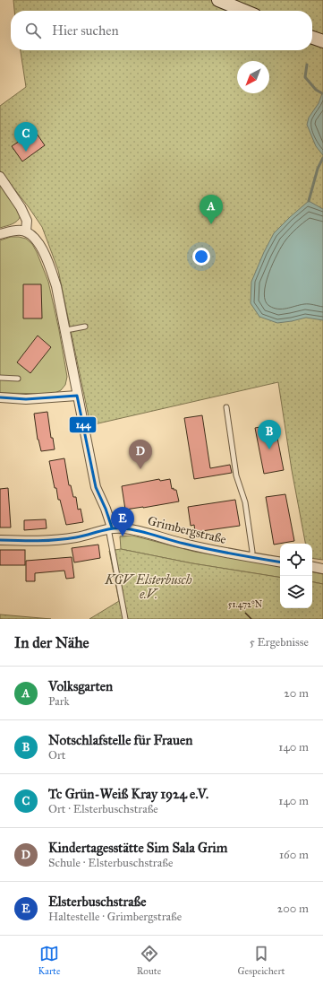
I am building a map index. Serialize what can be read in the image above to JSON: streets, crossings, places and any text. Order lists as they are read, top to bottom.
{
  "streets": {
    "street": ["Grimbergstraße"]
  },
  "parks": ["KGV Elsterbusch e.V."],
  "lines": ["transit line 144"],
  "north": "bottom left",
  "page": {
    "search": "Hier suchen",
    "pins": [
      "C",
      "A",
      "B",
      "D",
      "E"
    ],
    "heading": ["In der Nähe", "5 Ergebnisse"],
    "list": [
      {
        "mark": "A",
        "name": "Volksgarten",
        "note": "Park",
        "value": "20 m"
      },
      {
        "mark": "B",
        "name": "Notschlafstelle für Frauen",
        "note": "Ort",
        "value": "140 m"
      },
      {
        "mark": "C",
        "name": "Tc Grün-Weiß Kray 1924 e.V.",
        "note": "Ort · Elsterbuschstraße",
        "value": "140 m"
      },
      {
        "mark": "D",
        "name": "Kindertagesstätte Sim Sala Grim",
        "note": "Schule · Elsterbuschstraße",
        "value": "160 m"
      },
      {
        "mark": "E",
        "name": "Elsterbuschstraße",
        "note": "Haltestelle · Grimbergstraße",
        "value": "200 m"
      }
    ],
    "nav": ["Karte", "Route", "Gespeichert"]
  },
  "coordinates": ["51.472°N"]
}
